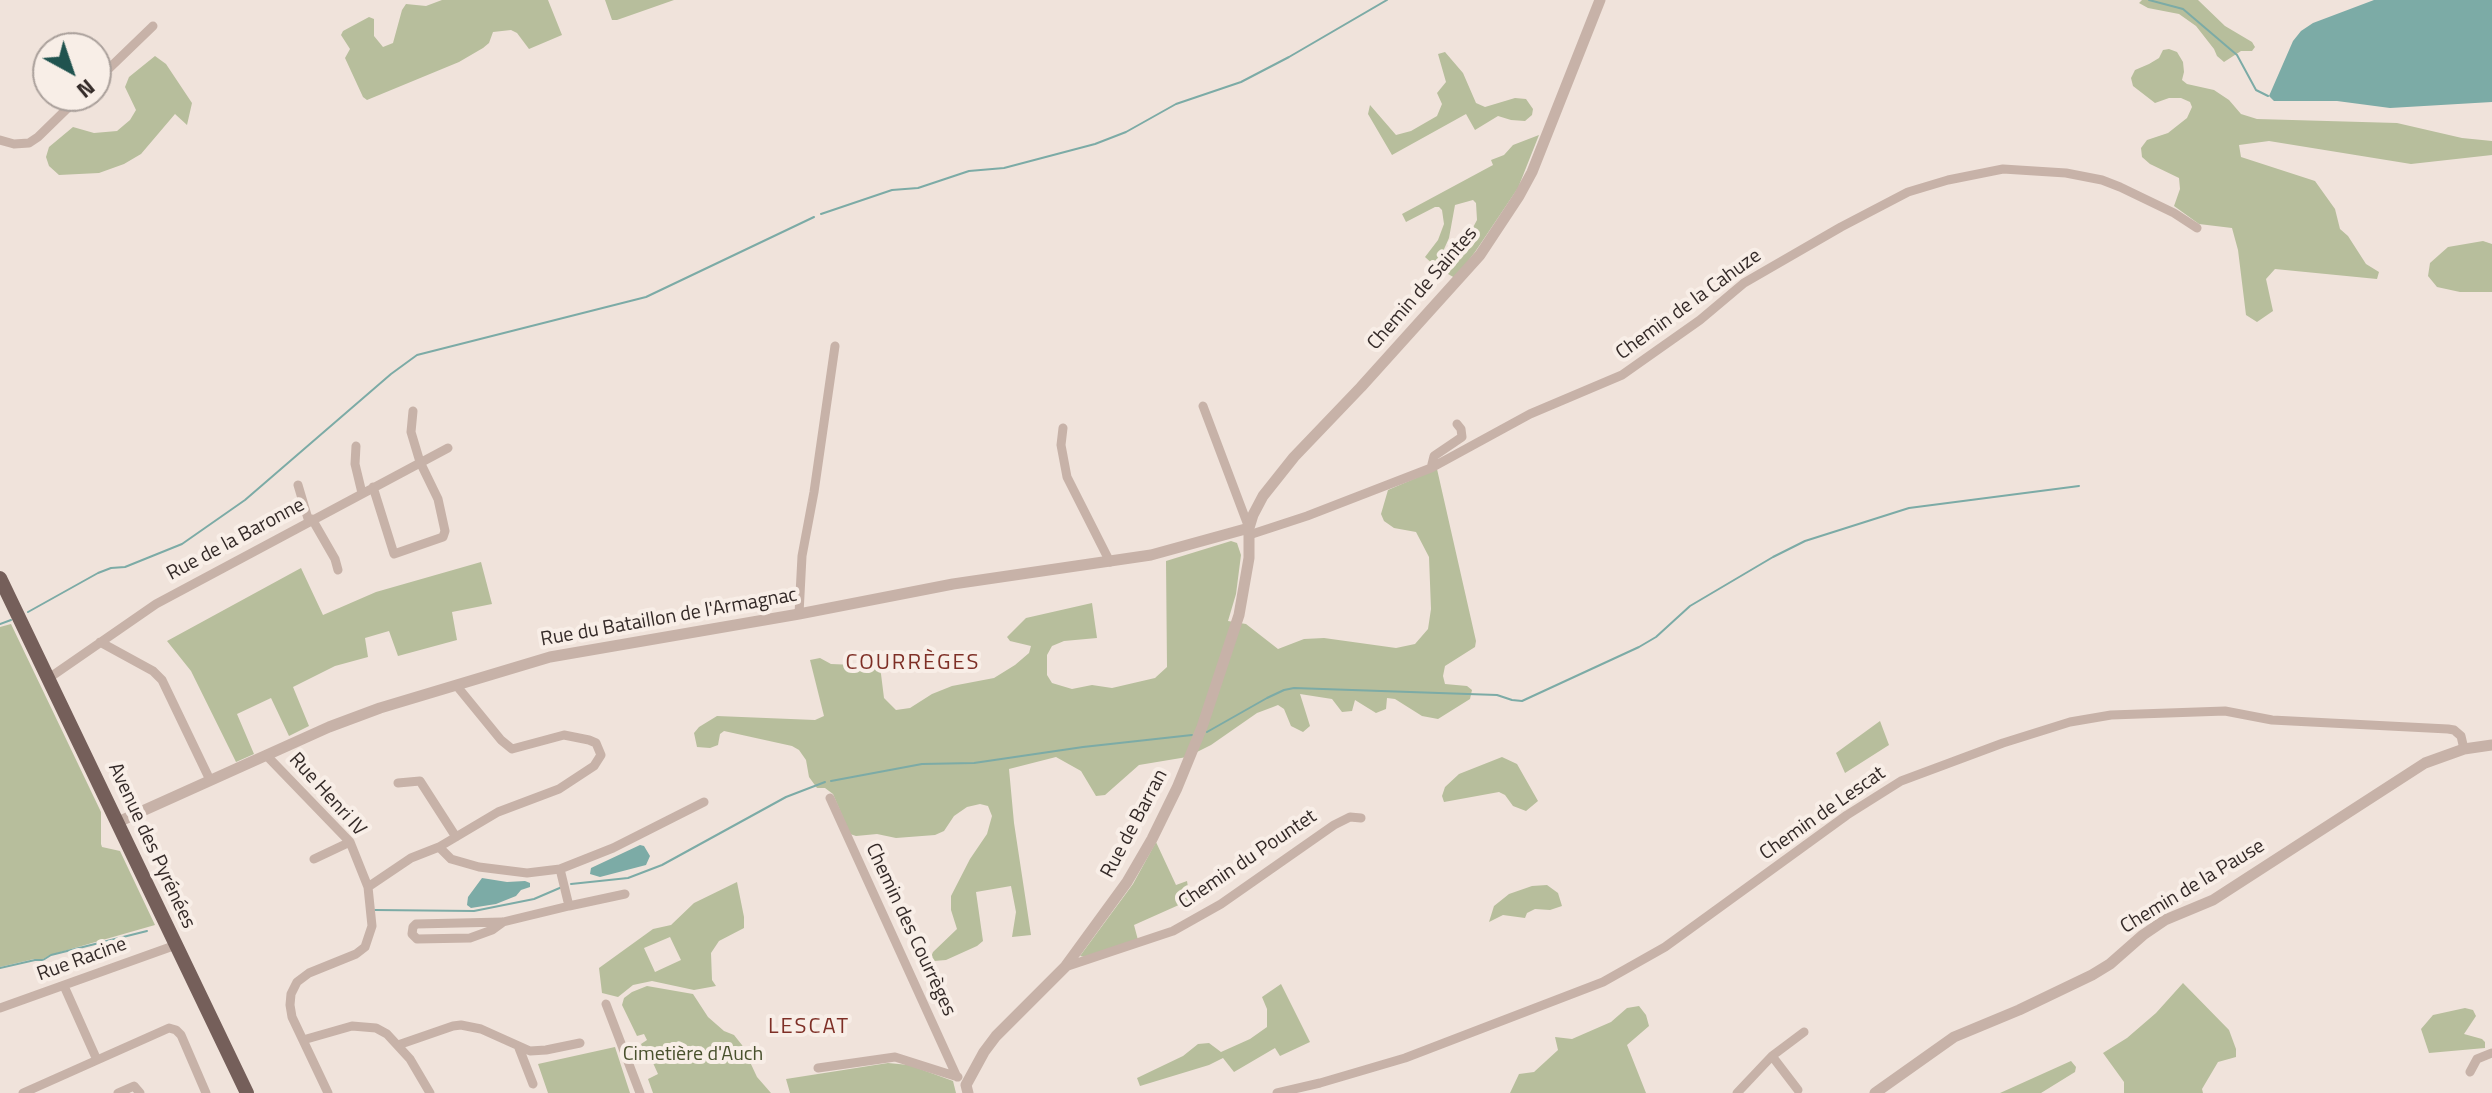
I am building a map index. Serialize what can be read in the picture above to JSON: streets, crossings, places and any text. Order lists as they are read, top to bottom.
{
  "streets": {
    "main road": ["Avenue des Pyrénées"],
    "street": [
      "Chemin de Saintes",
      "Chemin de la Cahuze",
      "Rue de la Baronne",
      "Rue du Bataillon de l'Armagnac",
      "Rue Henri IV",
      "Chemin de Lescat",
      "Rue de Barran",
      "Chemin du Pountet",
      "Chemin de la Pause",
      "Chemin des Courrèges",
      "Rue Racine"
    ]
  },
  "crossings": [
    ["Chemin de Saintes", "Chemin de la Cahuze"],
    ["Chemin de Saintes", "Rue du Bataillon de l'Armagnac"],
    ["Chemin de Saintes", "Rue de Barran"],
    ["Chemin de la Cahuze", "Rue du Bataillon de l'Armagnac"],
    ["Chemin de la Cahuze", "Rue de Barran"],
    ["Rue de la Baronne", "Avenue des Pyrénées"],
    ["Rue du Bataillon de l'Armagnac", "Rue Henri IV"],
    ["Rue du Bataillon de l'Armagnac", "Rue de Barran"],
    ["Rue du Bataillon de l'Armagnac", "Avenue des Pyrénées"],
    ["Chemin de Lescat", "Chemin de la Pause"],
    ["Rue de Barran", "Chemin du Pountet"],
    ["Rue de Barran", "Chemin des Courrèges"],
    ["Avenue des Pyrénées", "Rue Racine"]
  ],
  "districts": ["COURRÈGES", "LESCAT"],
  "parks": ["Cimetière d'Auch"],
  "north": "bottom right"
}
